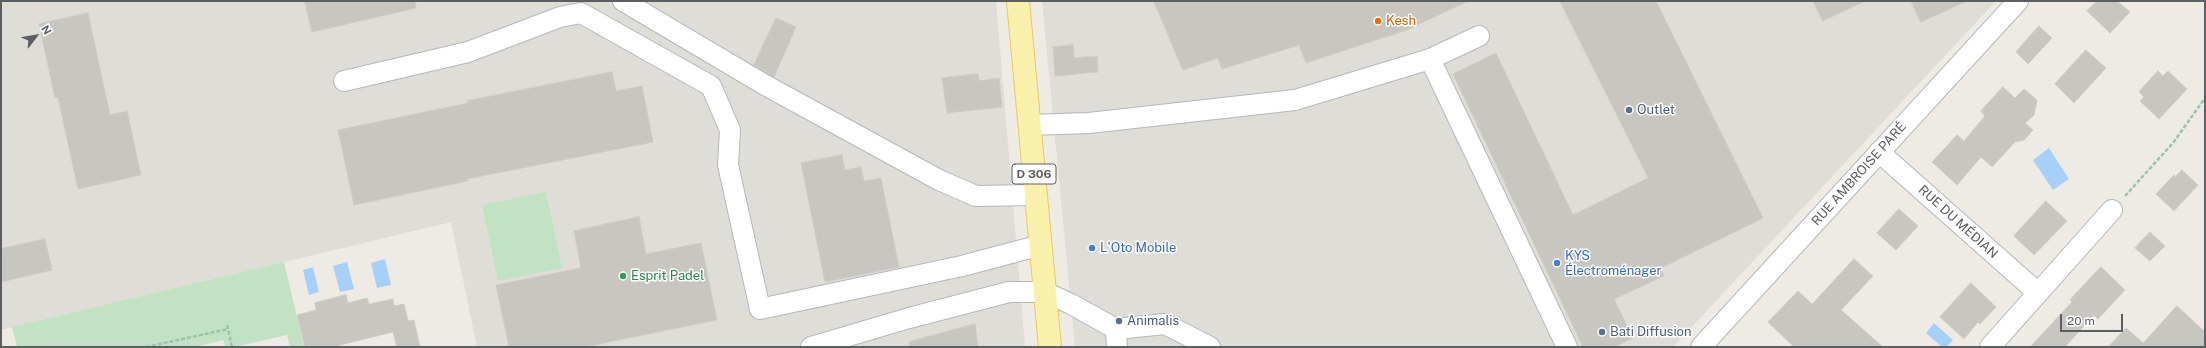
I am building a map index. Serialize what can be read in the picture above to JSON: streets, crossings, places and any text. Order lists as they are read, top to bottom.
{
  "streets": {
    "main road": ["D 306"],
    "street": ["RUE AMBROISE PARÉ", "RUE DU MÉDIAN"]
  },
  "crossings": [
    ["RUE AMBROISE PARÉ", "RUE DU MÉDIAN"]
  ],
  "places": [
    "Kesh",
    "Outlet",
    "L'Oto Mobile",
    "KYS Électroménager",
    "Esprit Padel",
    "Animalis",
    "Bati Diffusion"
  ],
  "scale_bar": "20 m",
  "north": "top right"
}
